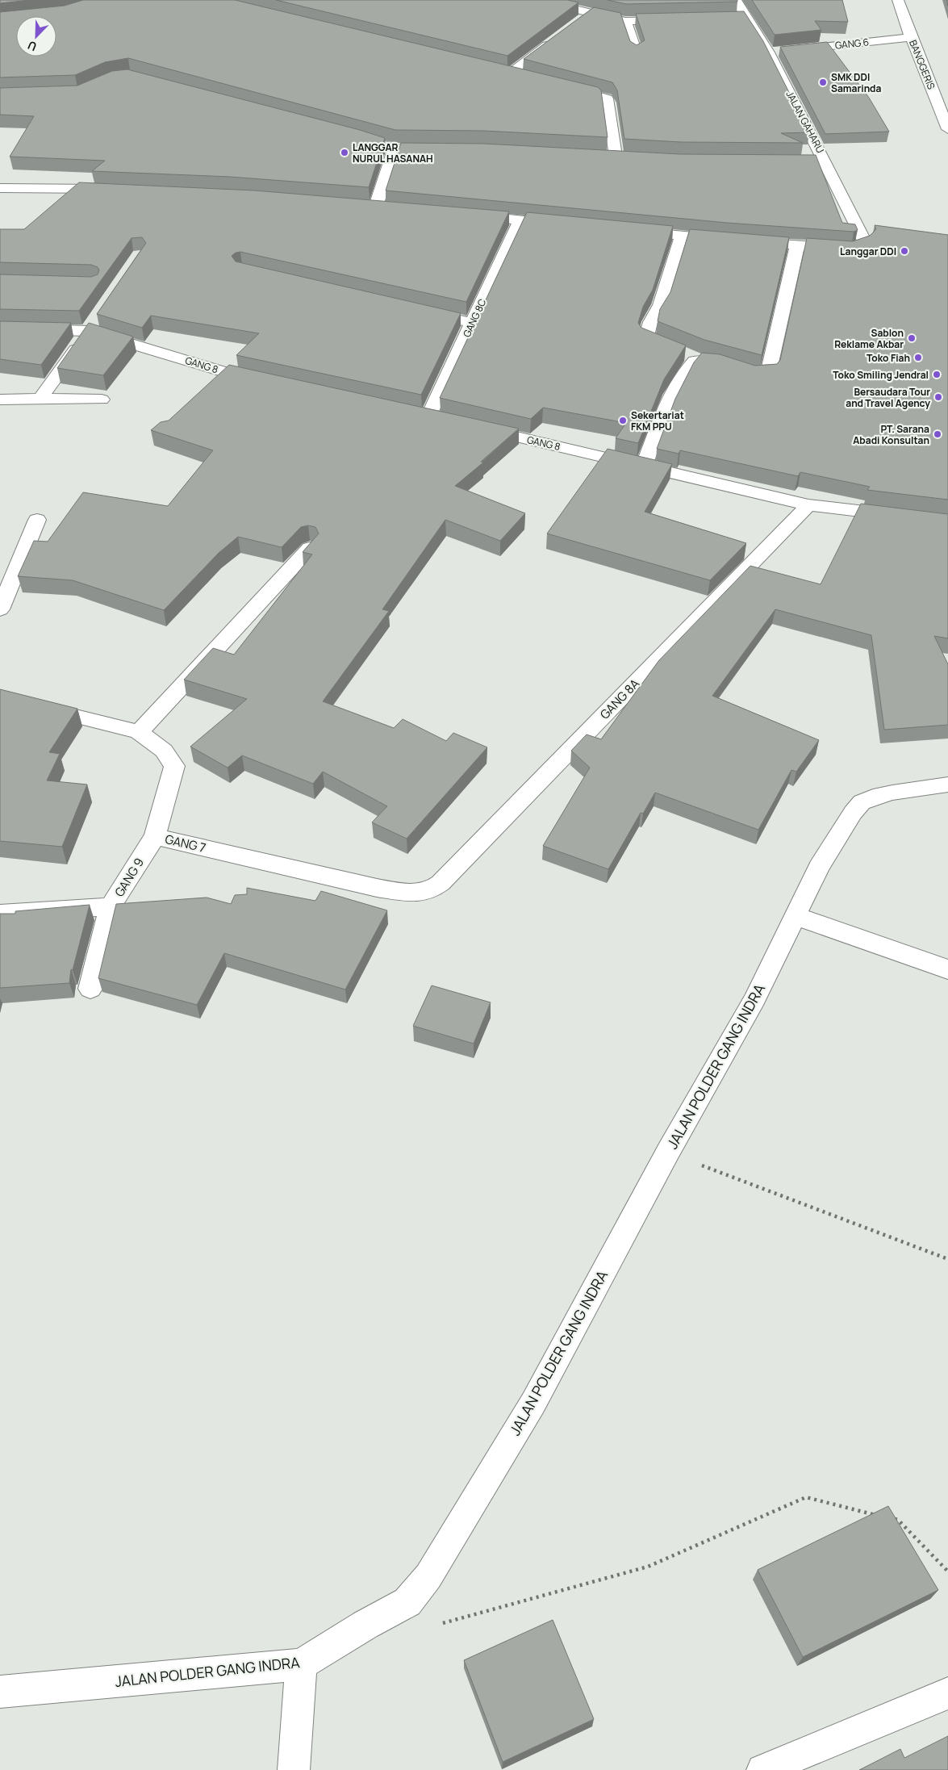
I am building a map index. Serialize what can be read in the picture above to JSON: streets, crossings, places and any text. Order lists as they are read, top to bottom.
{
  "streets": {
    "street": [
      "GANG 6",
      "BANGGERIS",
      "JALAN GAHARU",
      "GANG 8C",
      "GANG 8",
      "GANG 8A",
      "GANG 7",
      "GANG 9",
      "JALAN POLDER GANG INDRA"
    ]
  },
  "crossings": [
    ["GANG 6", "BANGGERIS"],
    ["GANG 6", "JALAN GAHARU"],
    ["GANG 8", "GANG 8A"],
    ["GANG 8A", "GANG 7"],
    ["GANG 7", "GANG 9"]
  ],
  "places": [
    "SMK DDI Samarinda",
    "LANGGAR NURUL HASANAH",
    "Langgar DDI",
    "Sablon Reklame Akbar",
    "Toko Fiah",
    "Toko Smiling Jendral",
    "Bersaudara Tour and Travel Agency",
    "Sekertariat FKM PPU",
    "PT. Sarana Abadi Konsultan"
  ],
  "north": "bottom left"
}
